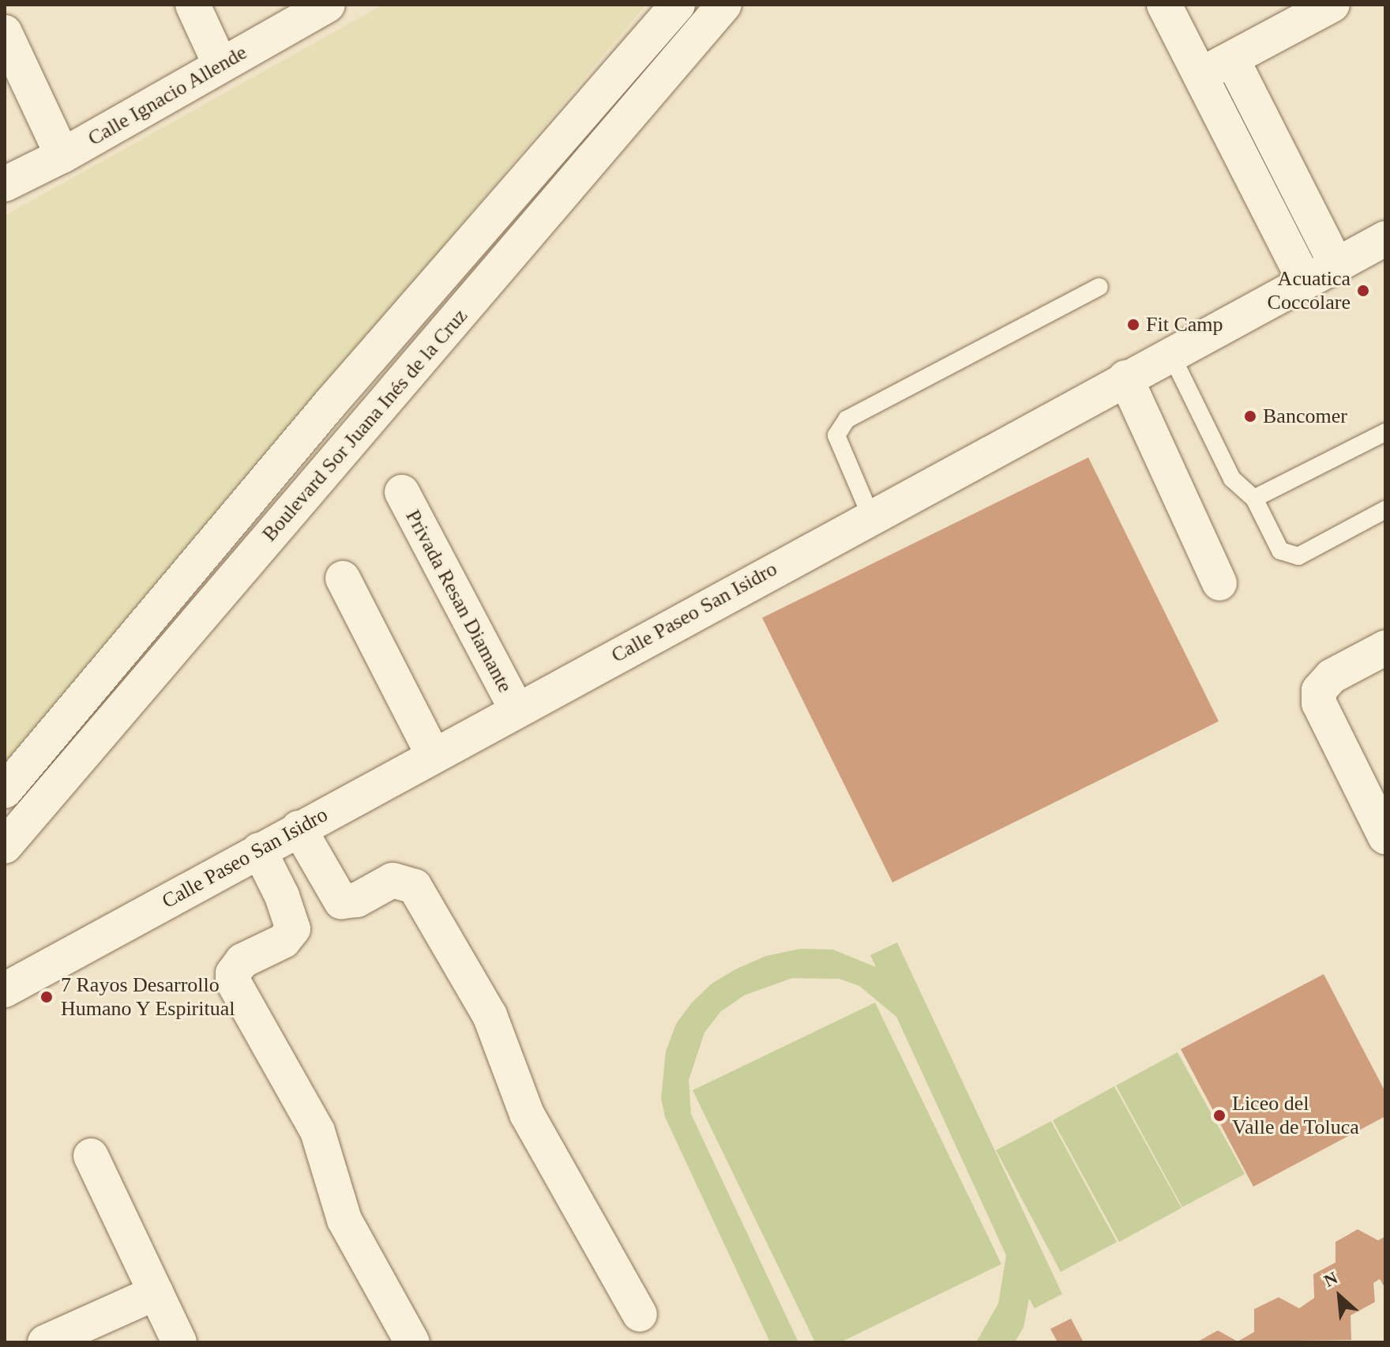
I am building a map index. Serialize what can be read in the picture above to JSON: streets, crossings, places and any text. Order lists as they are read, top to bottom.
{
  "streets": {
    "street": [
      "Calle Ignacio Allende",
      "Boulevard Sor Juana Inés de la Cruz",
      "Privada Resan Diamante",
      "Calle Paseo San Isidro"
    ]
  },
  "crossings": [
    ["Privada Resan Diamante", "Calle Paseo San Isidro"]
  ],
  "places": [
    "Acuatica Coccolare",
    "Fit Camp",
    "Bancomer",
    "7 Rayos Desarrollo Humano Y Espiritual",
    "Liceo del Valle de Toluca"
  ],
  "north": "top left"
}
